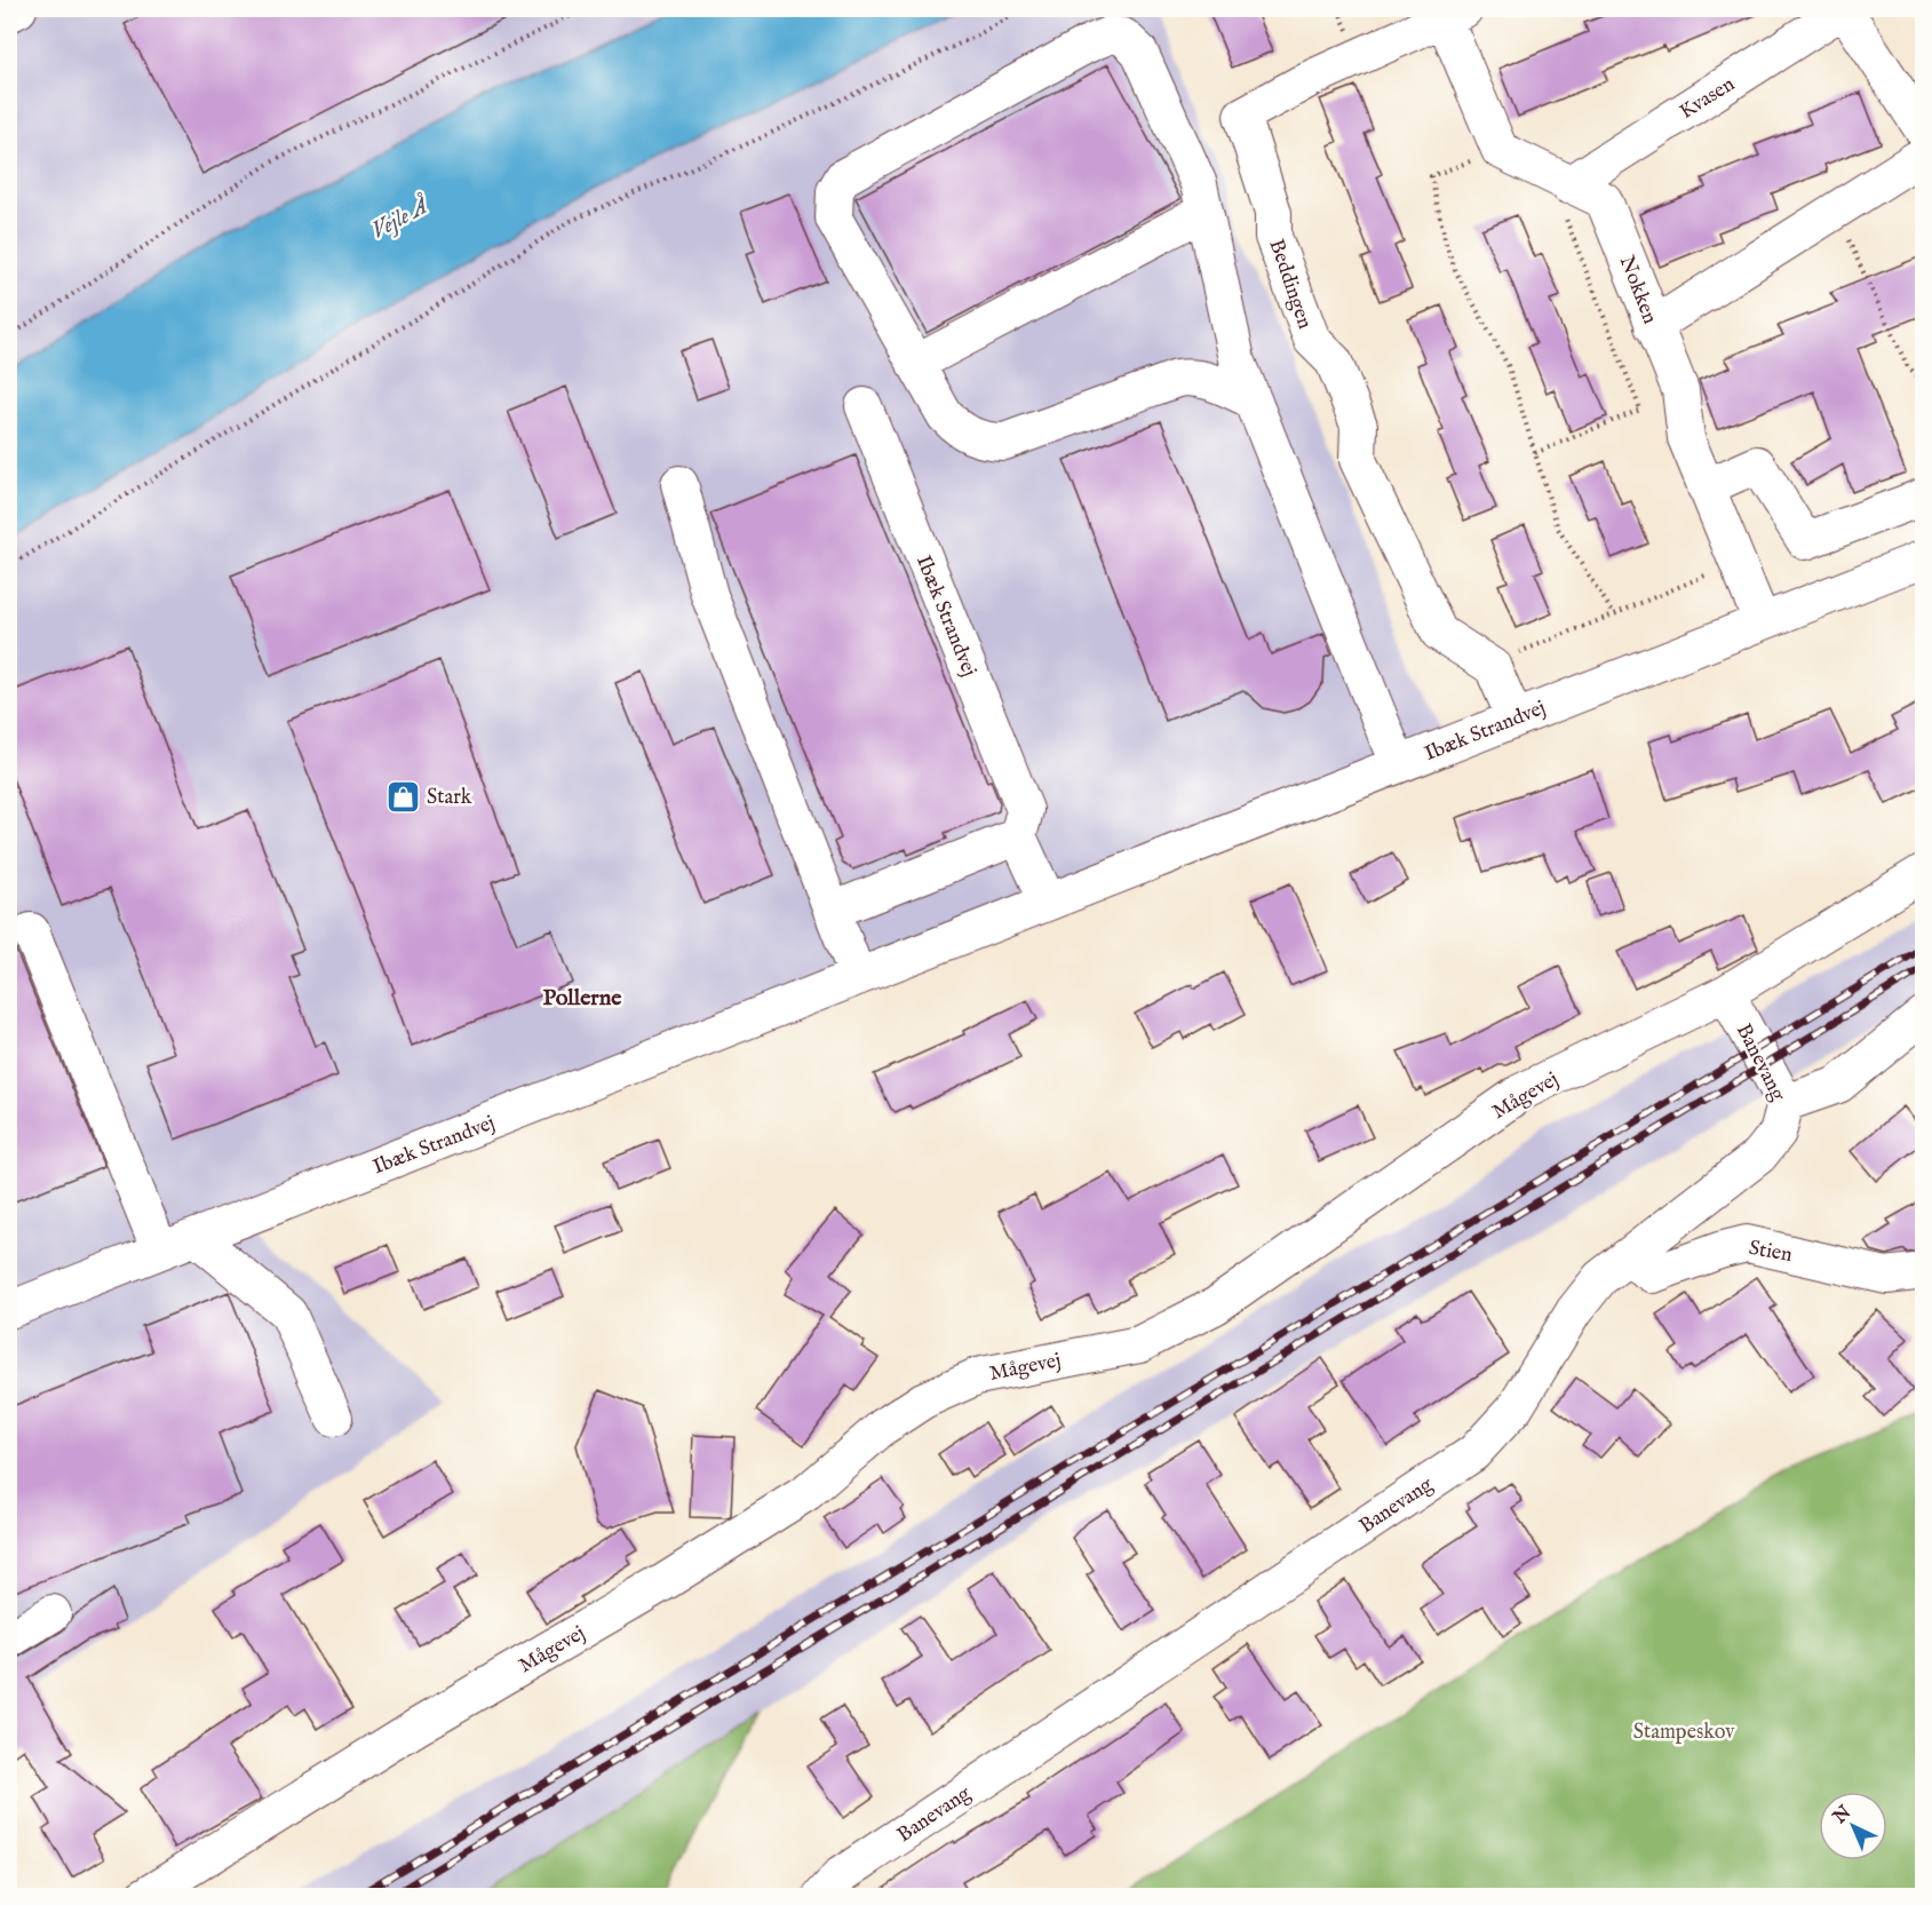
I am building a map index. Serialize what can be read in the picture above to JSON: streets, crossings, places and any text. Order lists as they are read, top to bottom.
{
  "streets": {
    "street": [
      "Kvasen",
      "Beddingen",
      "Nokken",
      "Ibæk Strandvej",
      "Banevang",
      "Mågevej",
      "Stien"
    ]
  },
  "crossings": [
    ["Kvasen", "Nokken"],
    ["Nokken", "Ibæk Strandvej"],
    ["Banevang", "Mågevej"],
    ["Banevang", "Stien"]
  ],
  "districts": ["Pollerne"],
  "water": ["Vejle Å"],
  "parks": ["Stampeskov"],
  "places": {
    "shop": ["Stark"]
  },
  "north": "top left"
}
